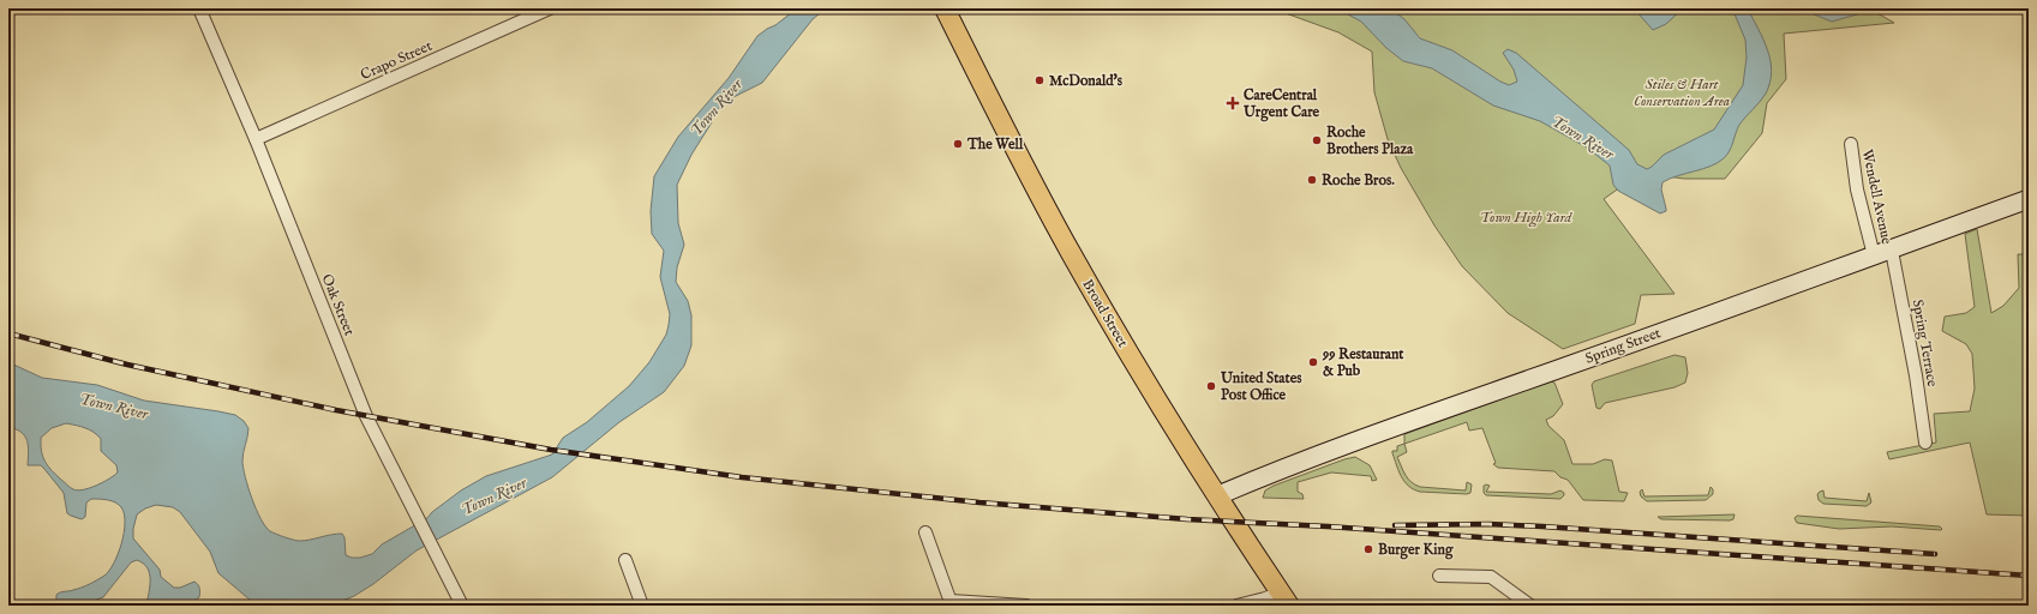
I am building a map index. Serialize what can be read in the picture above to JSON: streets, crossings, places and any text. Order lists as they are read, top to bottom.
{
  "streets": {
    "main road": ["Broad Street"],
    "street": [
      "Crapo Street",
      "Wendell Avenue",
      "Oak Street",
      "Spring Terrace",
      "Spring Street"
    ]
  },
  "crossings": [
    ["Crapo Street", "Oak Street"],
    ["Wendell Avenue", "Spring Street"],
    ["Broad Street", "Spring Street"],
    ["Spring Terrace", "Spring Street"]
  ],
  "water": ["Town River"],
  "parks": ["Stiles & Hart Conservation Area", "Town High Yard"],
  "places": {
    "other": [
      "McDonald's",
      "Roche Brothers Plaza",
      "The Well",
      "Roche Bros.",
      "99 Restaurant & Pub",
      "United States Post Office",
      "Burger King"
    ],
    "health": ["CareCentral Urgent Care"]
  }
}
